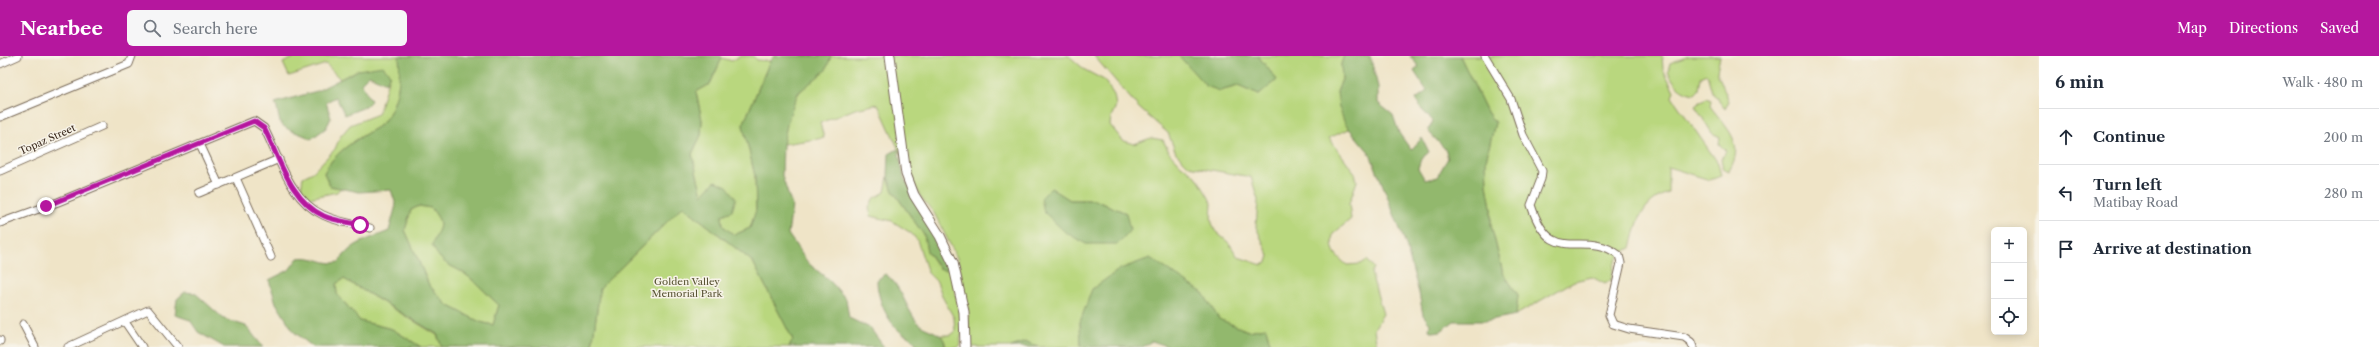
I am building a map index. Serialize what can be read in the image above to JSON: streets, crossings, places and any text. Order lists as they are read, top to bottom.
{
  "streets": {
    "street": ["Topaz Street"]
  },
  "parks": ["Golden Valley Memorial Park"],
  "page": {
    "header": "Nearbee",
    "search": "Search here",
    "nav": ["Map", "Directions", "Saved"],
    "heading": ["6 min", "Walk · 480 m"],
    "list": [
      ["Continue", "200 m"],
      ["Turn left", "Matibay Road", "280 m"],
      "Arrive at destination"
    ],
    "map_buttons": ["+", "−"]
  }
}
